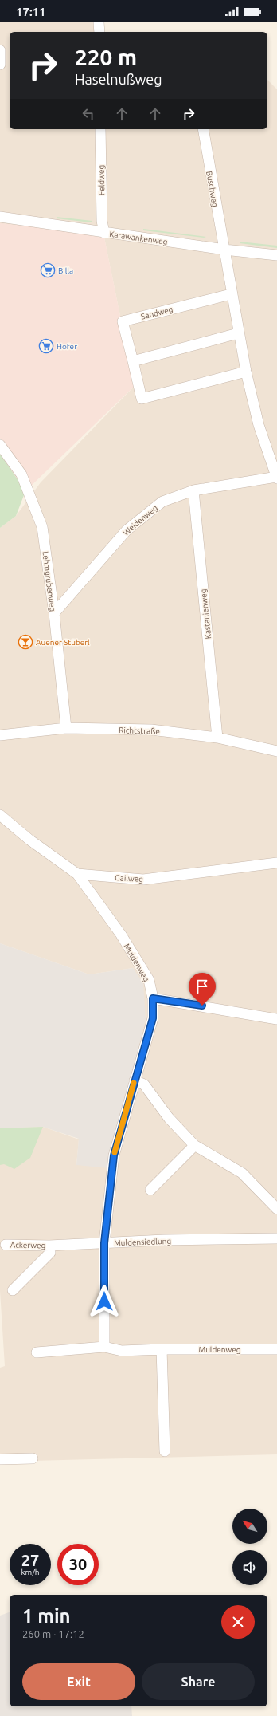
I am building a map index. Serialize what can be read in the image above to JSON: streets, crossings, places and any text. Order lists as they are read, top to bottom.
{
  "streets": {
    "street": [
      "Feldweg",
      "Buschweg",
      "Karawankenweg",
      "Sandweg",
      "Weidenweg",
      "Lehmgrubenweg",
      "Kastanienweg",
      "Richtstraße",
      "Gailweg",
      "Muldenweg",
      "Muldensiedlung",
      "Ackerweg"
    ]
  },
  "crossings": [
    ["Feldweg", "Karawankenweg"],
    ["Buschweg", "Karawankenweg"],
    ["Weidenweg", "Lehmgrubenweg"],
    ["Weidenweg", "Kastanienweg"],
    ["Lehmgrubenweg", "Richtstraße"],
    ["Kastanienweg", "Richtstraße"],
    ["Gailweg", "Muldenweg"],
    ["Muldenweg", "Muldensiedlung"],
    ["Muldensiedlung", "Ackerweg"]
  ],
  "places": {
    "supermarket": ["Billa", "Hofer"],
    "bar": ["Auener Stüberl"]
  },
  "north": "top left",
  "page": {
    "status": "17:11",
    "turn": ["220 m", "Haselnußweg"],
    "speed": "27 km/h",
    "limit": "30",
    "heading": ["1 min", "260 m · 17:12"],
    "buttons": ["Exit", "Share"]
  }
}
